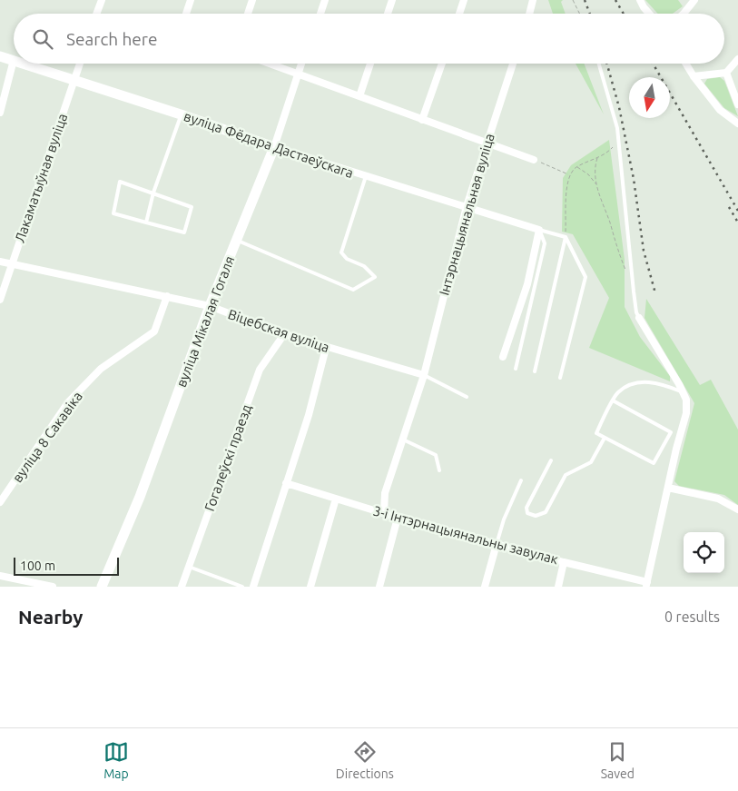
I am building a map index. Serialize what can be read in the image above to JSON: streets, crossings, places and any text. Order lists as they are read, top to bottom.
{
  "streets": {
    "street": [
      "вуліца Фёдара Дастаеўскага",
      "Лакаматыўная вуліца",
      "Інтэрнацыянальная вуліца",
      "вуліца Мікалая Гогаля",
      "Віцебская вуліца",
      "вуліца 8 Сакавіка",
      "Гогалеўскі праезд",
      "3-і Інтэрнацыянальны завулак"
    ]
  },
  "crossings": [
    ["вуліца Фёдара Дастаеўскага", "Лакаматыўная вуліца"],
    ["вуліца Фёдара Дастаеўскага", "Інтэрнацыянальная вуліца"],
    ["вуліца Фёдара Дастаеўскага", "вуліца Мікалая Гогаля"],
    ["Лакаматыўная вуліца", "Віцебская вуліца"],
    ["Інтэрнацыянальная вуліца", "Віцебская вуліца"],
    ["Інтэрнацыянальная вуліца", "3-і Інтэрнацыянальны завулак"],
    ["вуліца Мікалая Гогаля", "Віцебская вуліца"],
    ["Віцебская вуліца", "вуліца 8 Сакавіка"],
    ["Віцебская вуліца", "Гогалеўскі праезд"]
  ],
  "scale_bar": "100 m",
  "north": "bottom",
  "page": {
    "search": "Search here",
    "scale": "100 m",
    "heading": ["Nearby", "0 results"],
    "nav": ["Map", "Directions", "Saved"]
  }
}
